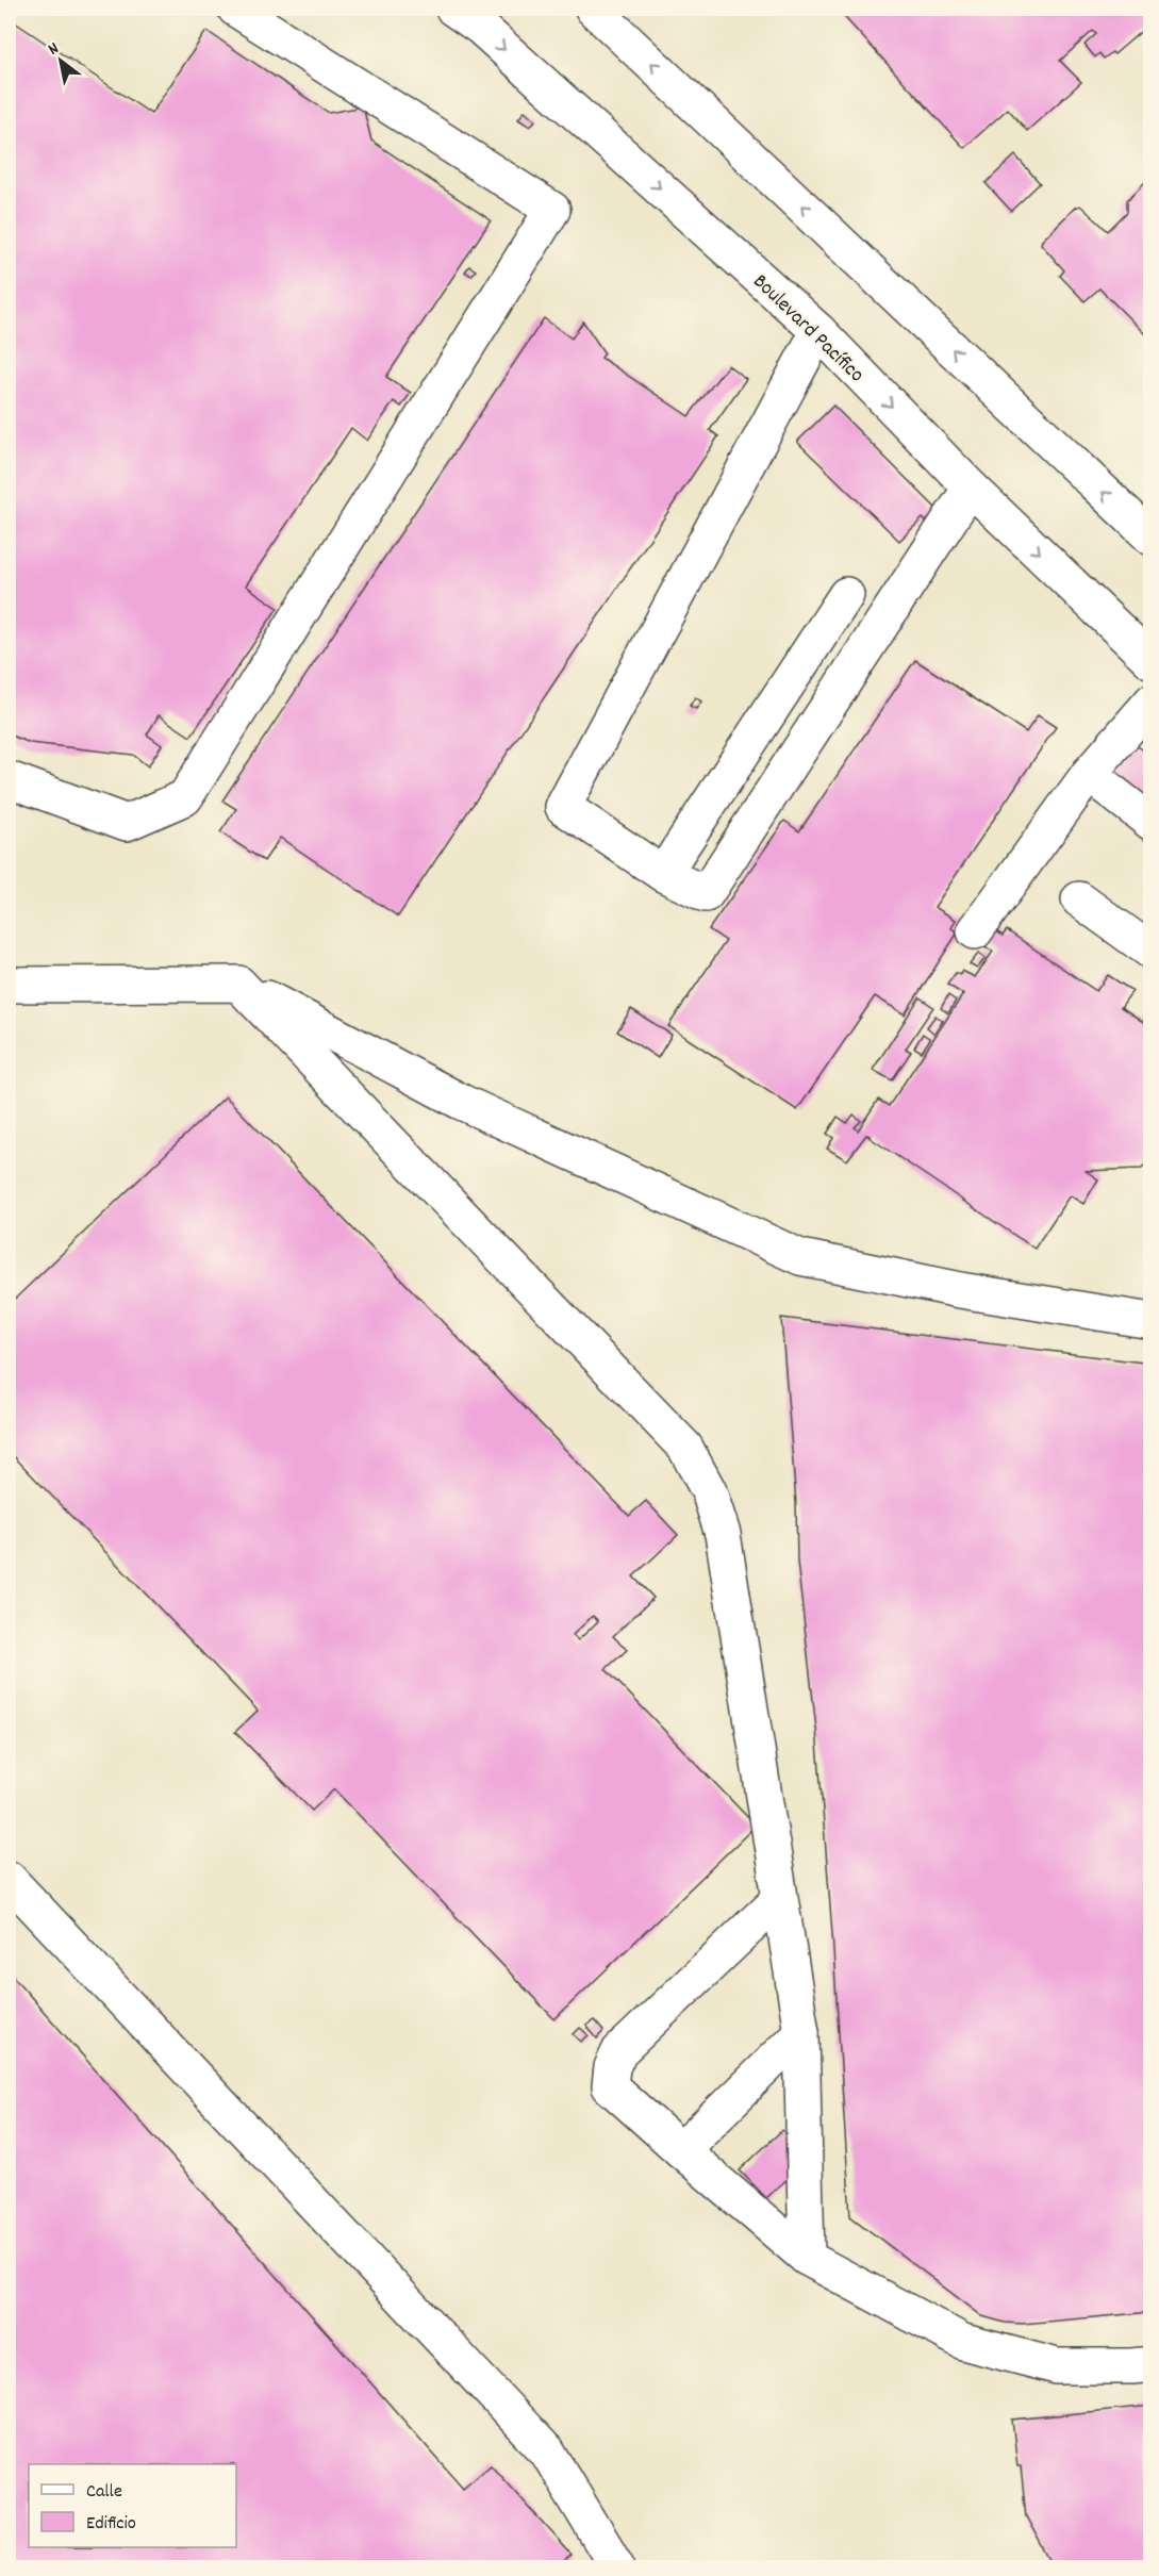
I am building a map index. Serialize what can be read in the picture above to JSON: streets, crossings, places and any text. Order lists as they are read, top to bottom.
{
  "streets": {
    "main road": ["Boulevard Pacífico"]
  },
  "legend": ["Calle", "Edificio"],
  "north": "top left"
}
